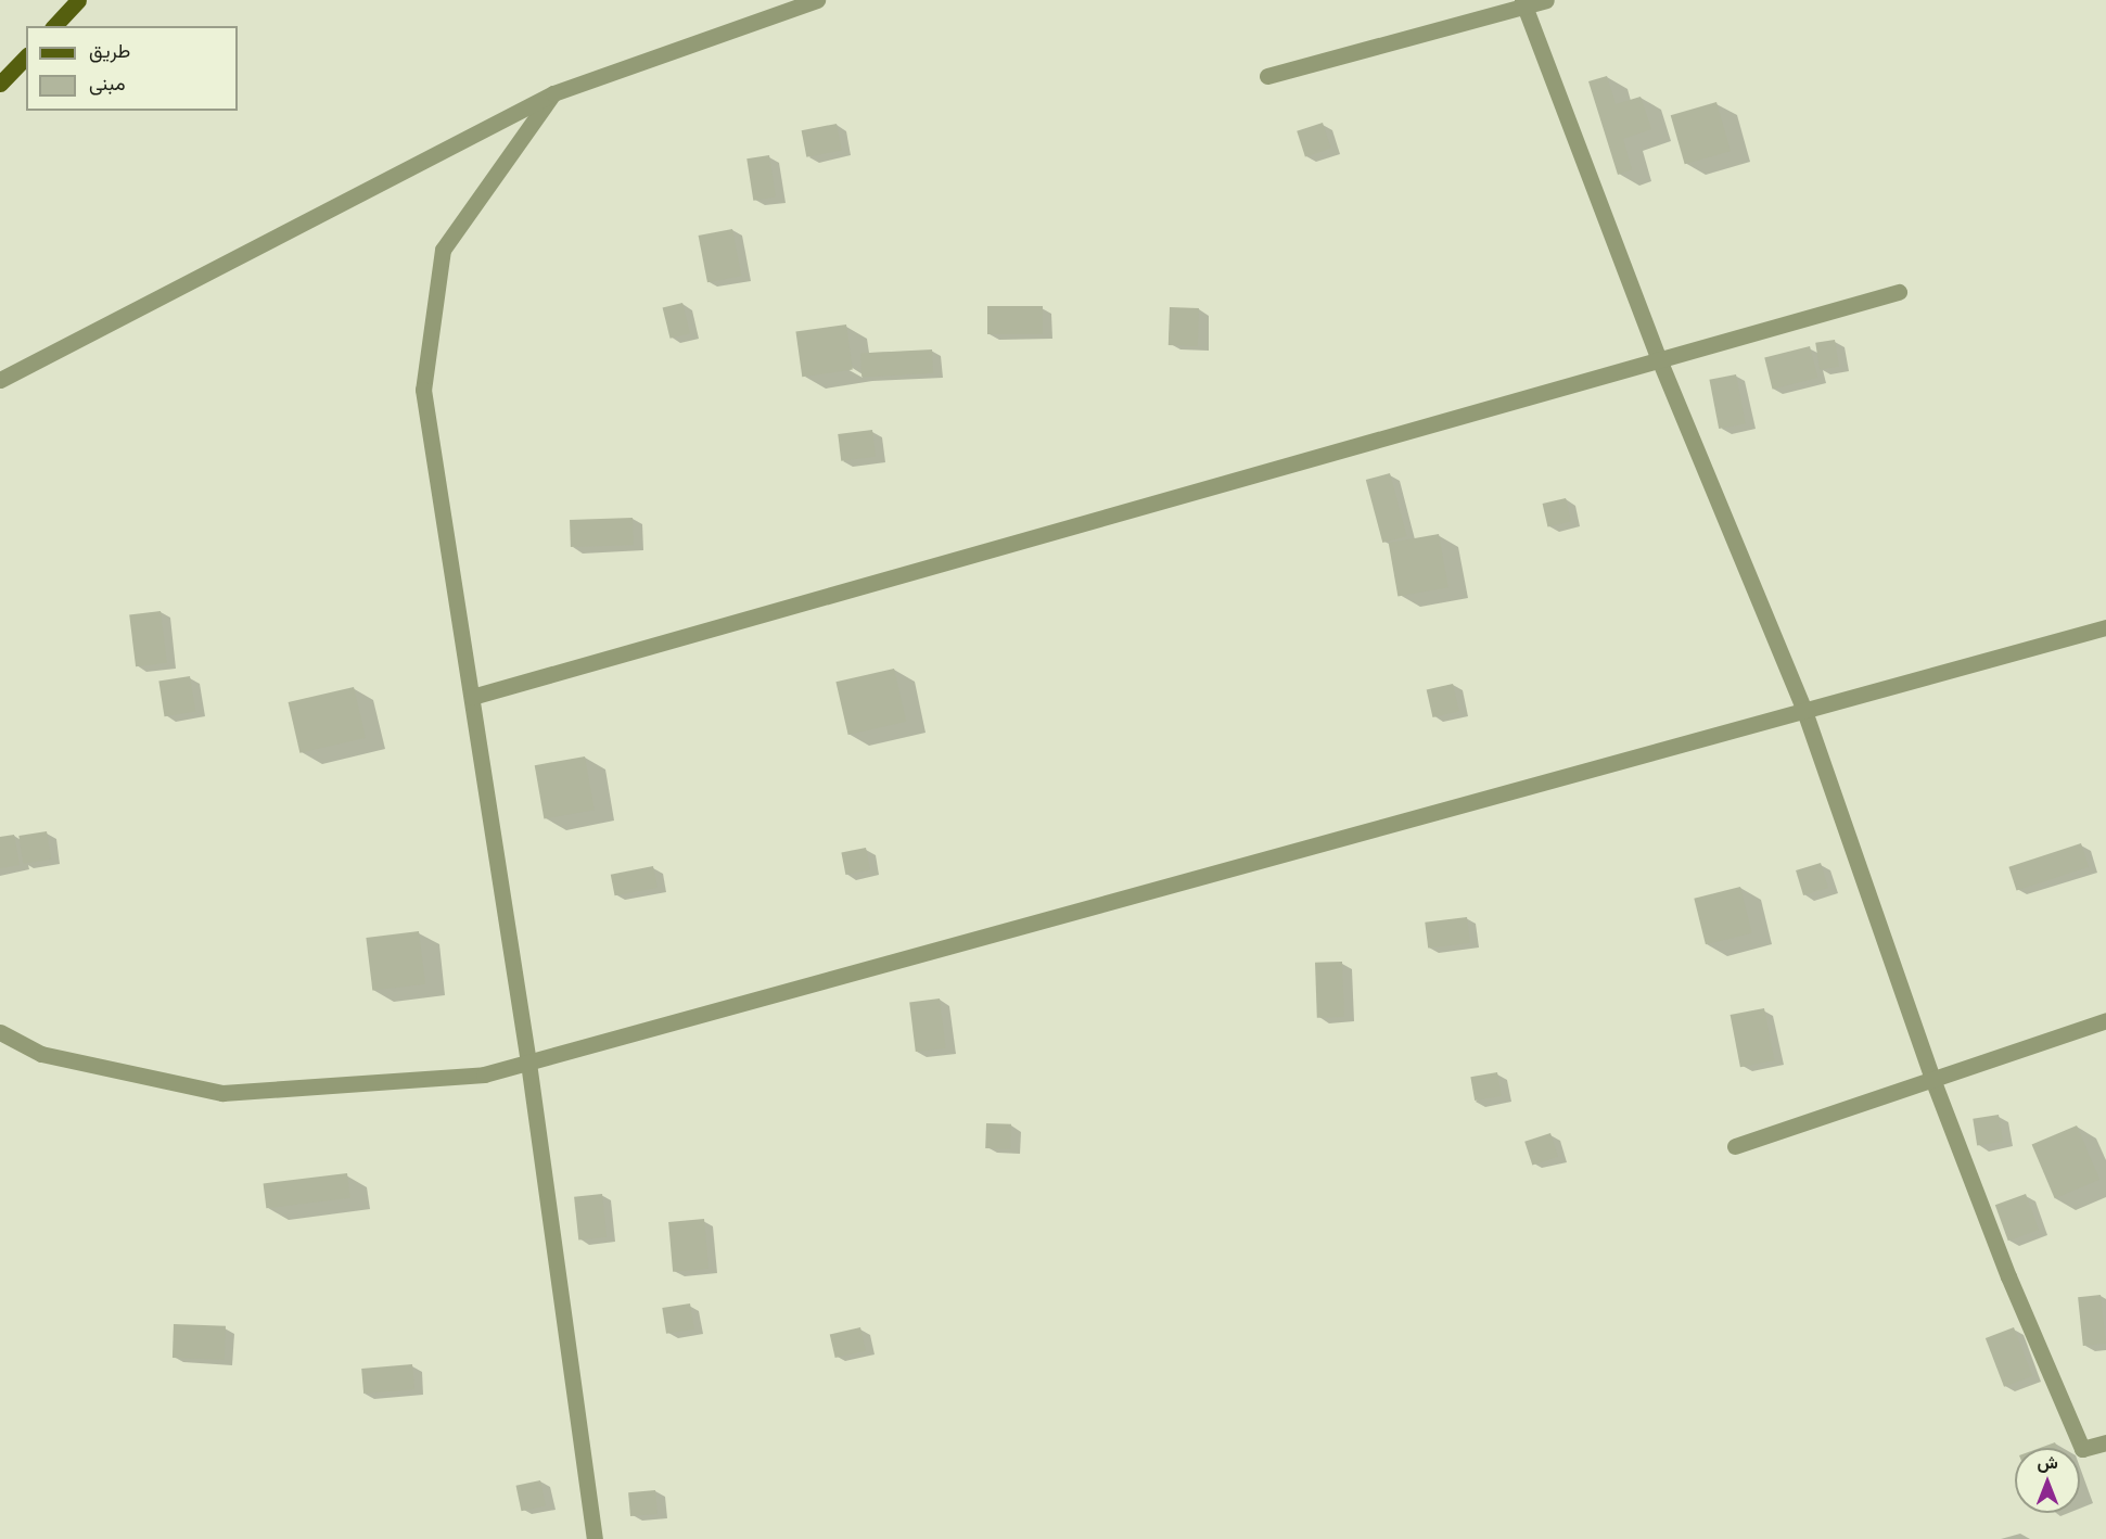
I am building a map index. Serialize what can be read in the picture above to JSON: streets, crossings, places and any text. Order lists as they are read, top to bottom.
{
  "legend": ["طريق", "مبنى"],
  "north": "top"
}
